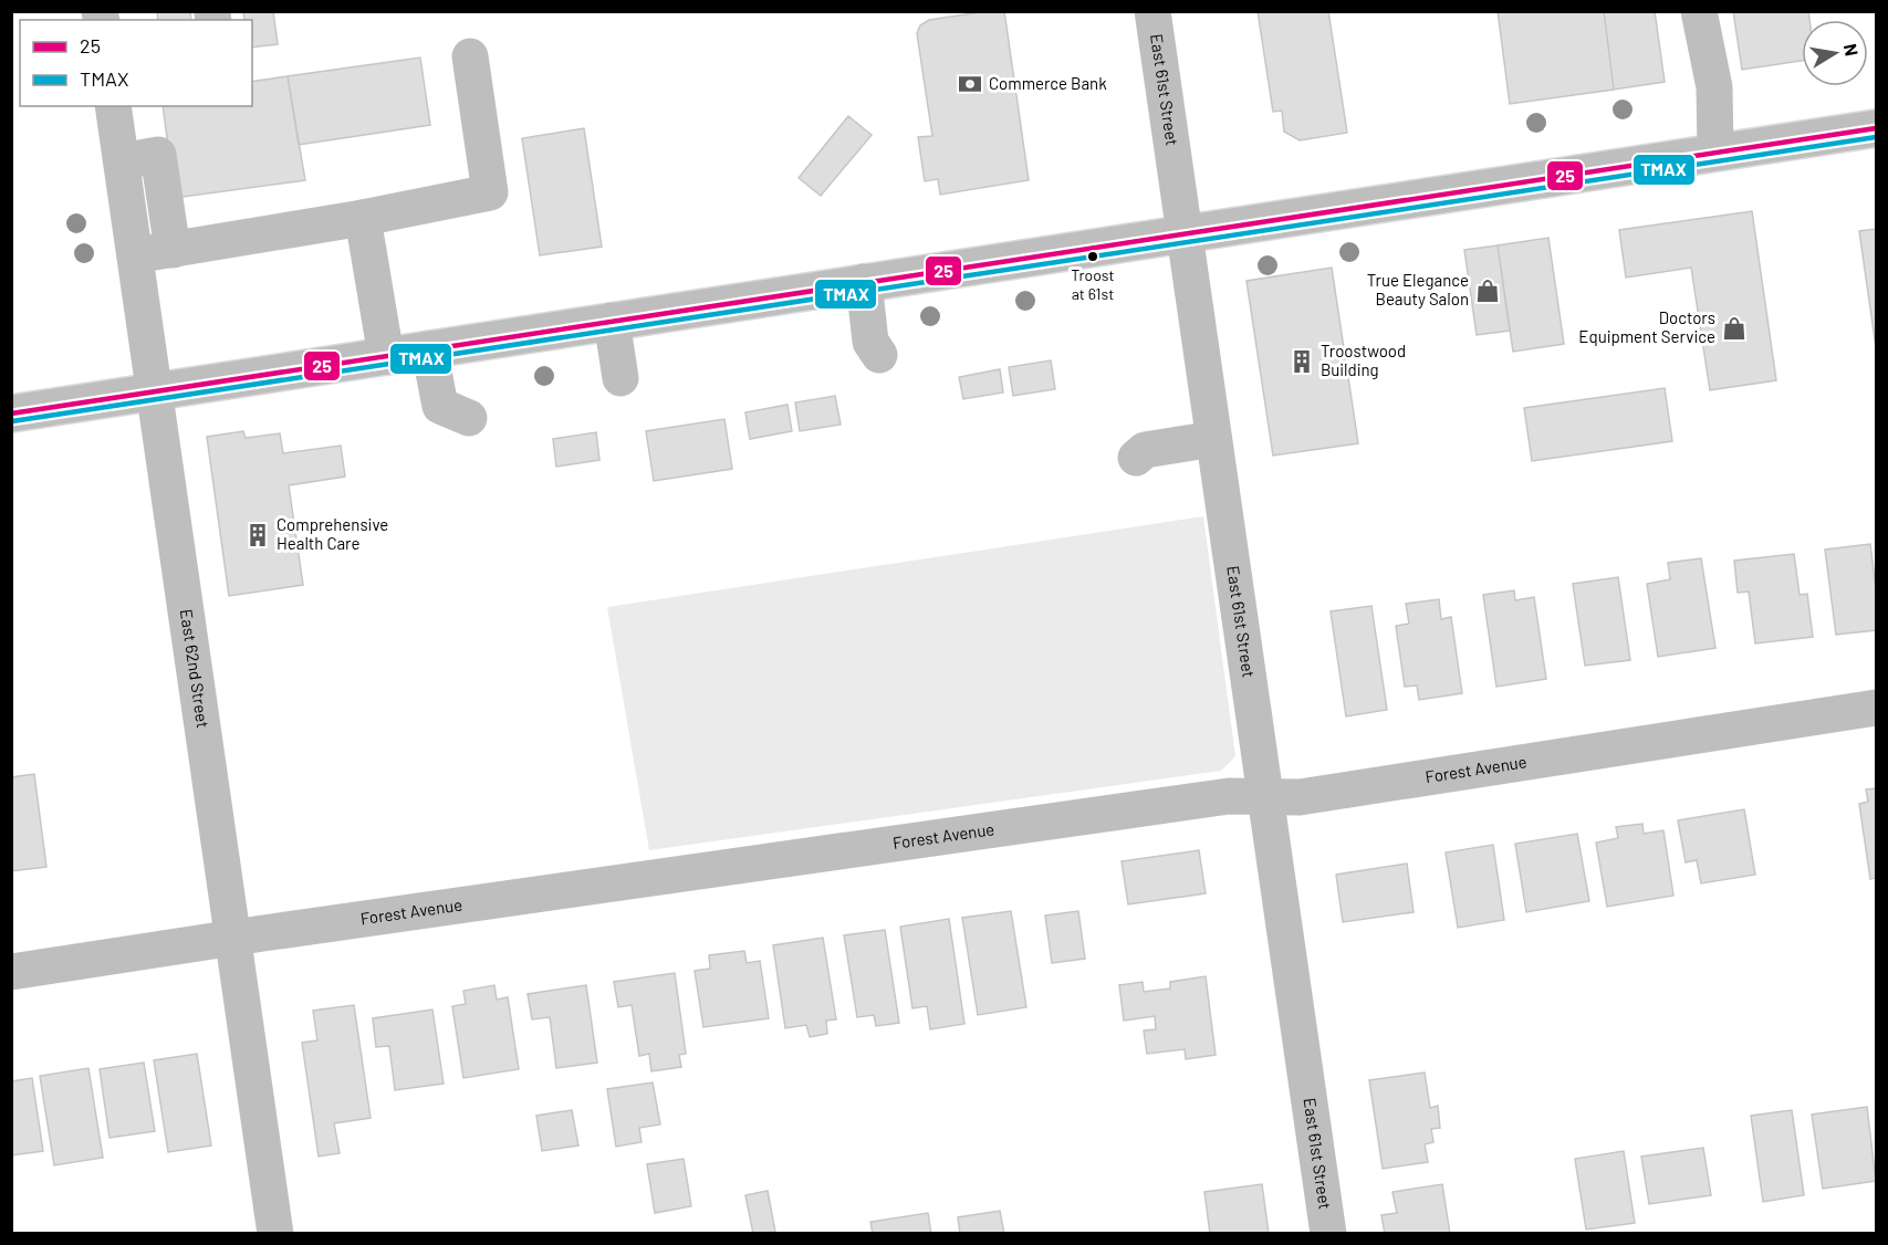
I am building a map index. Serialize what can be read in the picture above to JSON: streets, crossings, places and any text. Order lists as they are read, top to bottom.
{
  "streets": {
    "street": ["East 61st Street", "East 62nd Street", "Forest Avenue"]
  },
  "crossings": [
    ["East 61st Street", "Forest Avenue"],
    ["East 62nd Street", "Forest Avenue"]
  ],
  "places": {
    "bank": ["Commerce Bank"],
    "other": ["Troost at 61st"],
    "shop": ["True Elegance Beauty Salon", "Doctors Equipment Service"],
    "building": ["Troostwood Building", "Comprehensive Health Care"]
  },
  "lines": ["transit line 25", "transit line TMAX"],
  "legend": ["25", "TMAX"],
  "north": "right"
}
